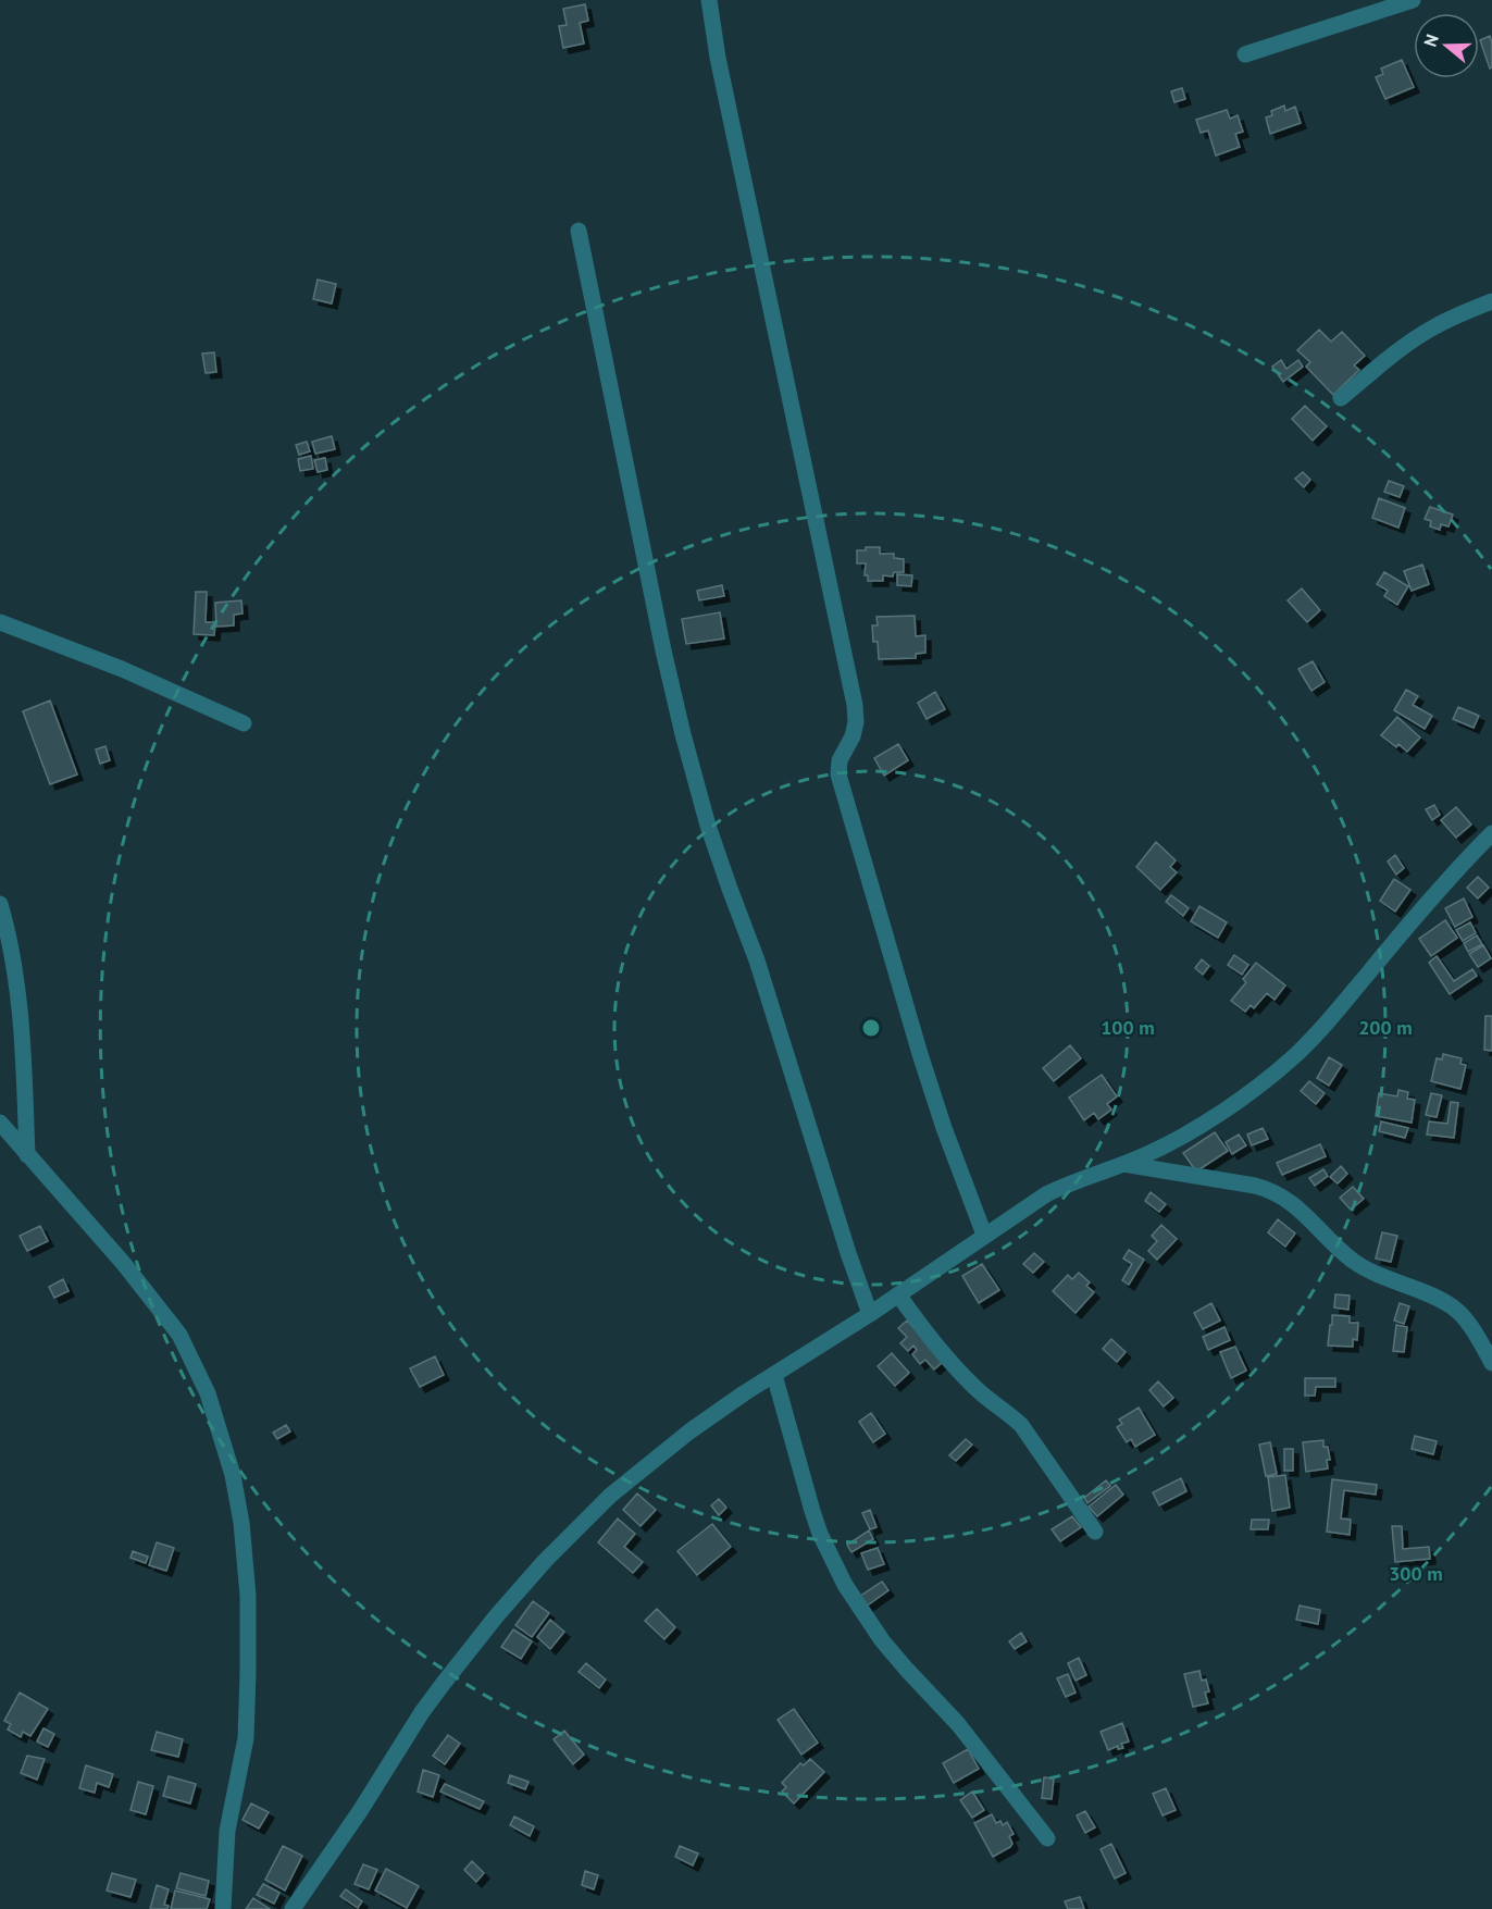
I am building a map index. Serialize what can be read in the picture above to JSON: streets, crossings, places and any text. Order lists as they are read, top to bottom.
{
  "north": "left",
  "rings": ["100 m", "200 m", "300 m"]
}
